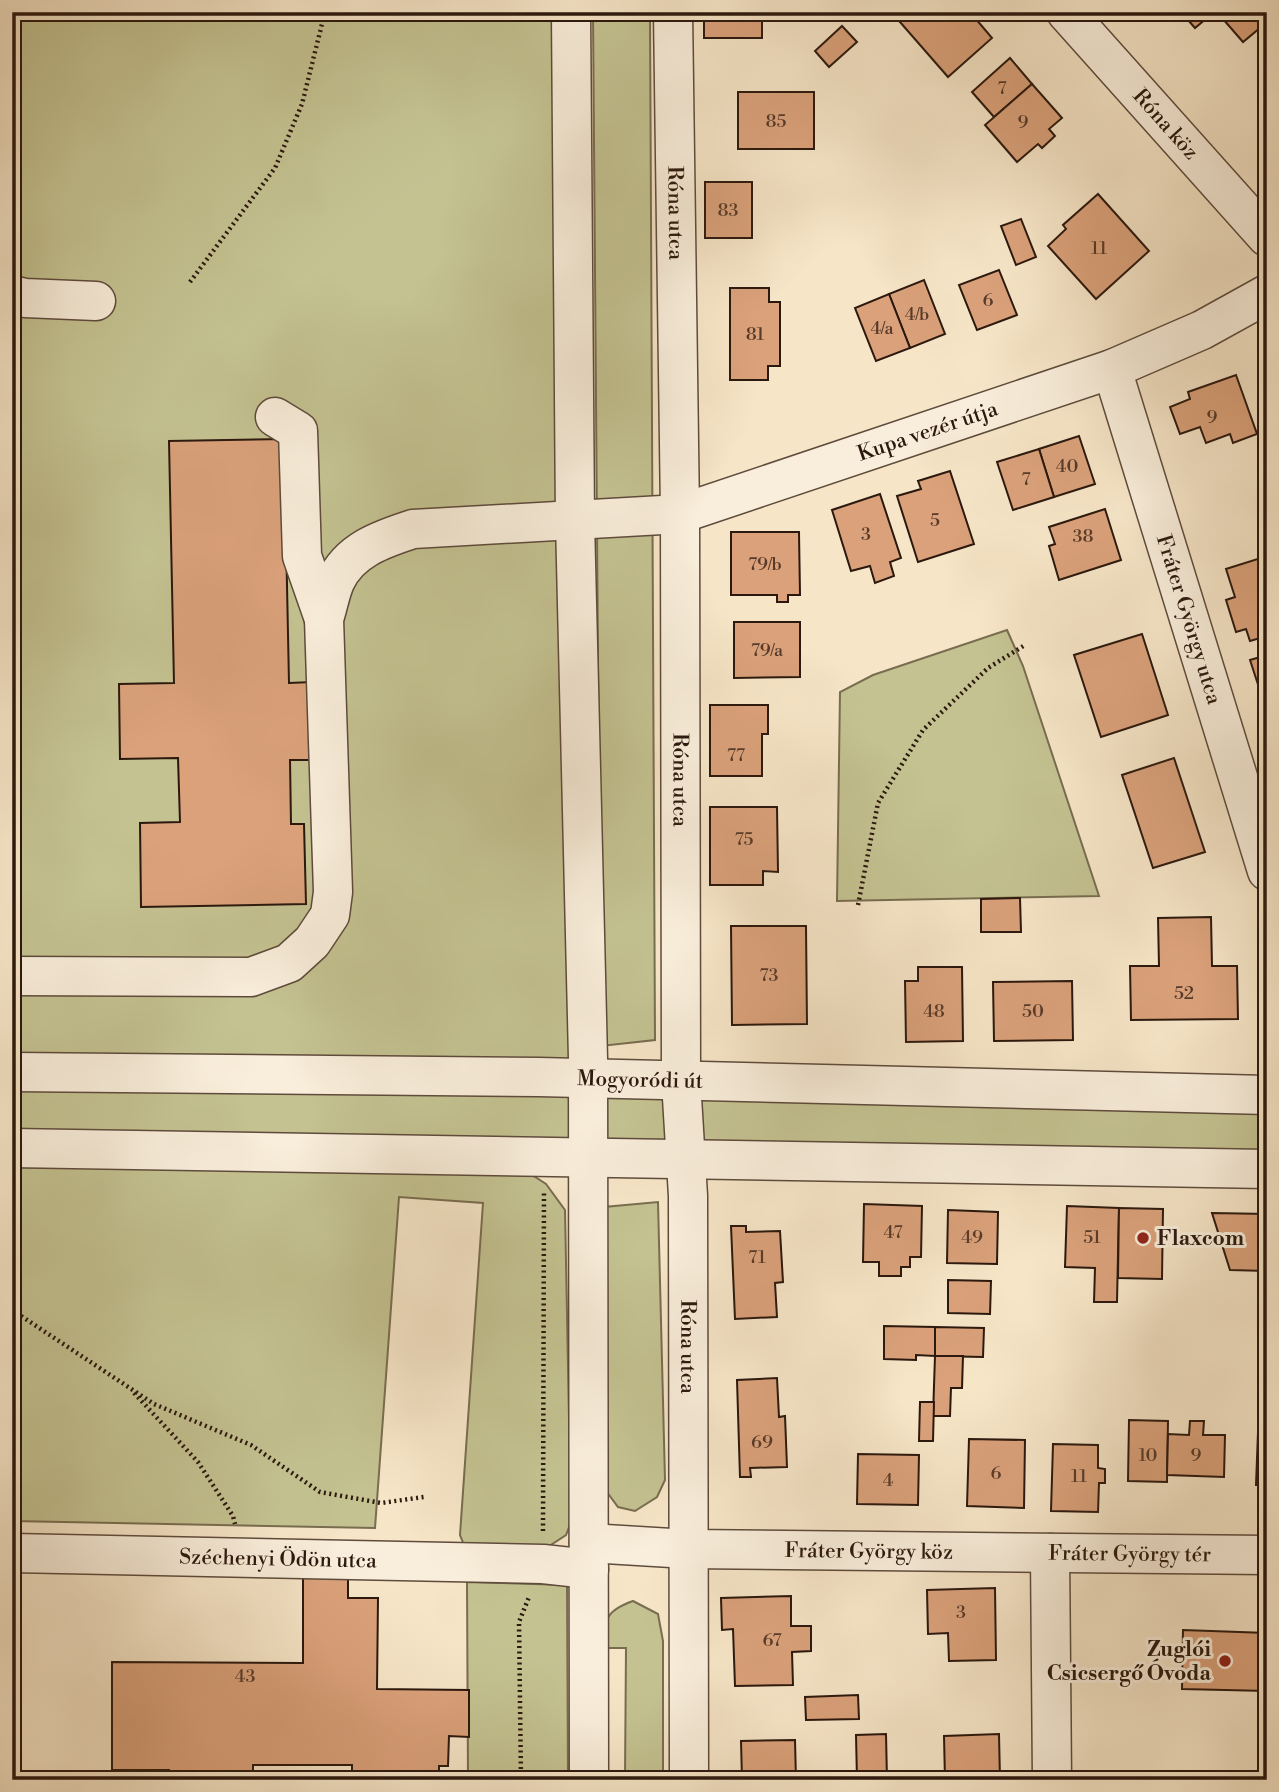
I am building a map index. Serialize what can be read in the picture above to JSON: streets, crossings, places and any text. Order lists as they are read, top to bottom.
{
  "streets": {
    "street": [
      "Róna köz",
      "Róna utca",
      "Kupa vezér útja",
      "Fráter György utca",
      "Mogyoródi út",
      "Fráter György köz",
      "Széchenyi Ödön utca",
      "Fráter György tér"
    ]
  },
  "crossings": [
    ["Róna utca", "Kupa vezér útja"],
    ["Róna utca", "Mogyoródi út"],
    ["Róna utca", "Fráter György köz"],
    ["Kupa vezér útja", "Fráter György utca"],
    ["Fráter György köz", "Fráter György tér"]
  ],
  "places": ["Flaxcom", "Zuglói Csicsergő Óvoda"],
  "house_numbers": [
    "7",
    "85",
    "9",
    "83",
    "11",
    "6",
    "4/b",
    "4/a",
    "81",
    "9",
    "40",
    "7",
    "5",
    "3",
    "38",
    "79/b",
    "79/a",
    "77",
    "75",
    "73",
    "52",
    "48",
    "50",
    "47",
    "49",
    "51",
    "71",
    "69",
    "10",
    "9",
    "6",
    "11",
    "4",
    "3",
    "67",
    "43"
  ]
}
